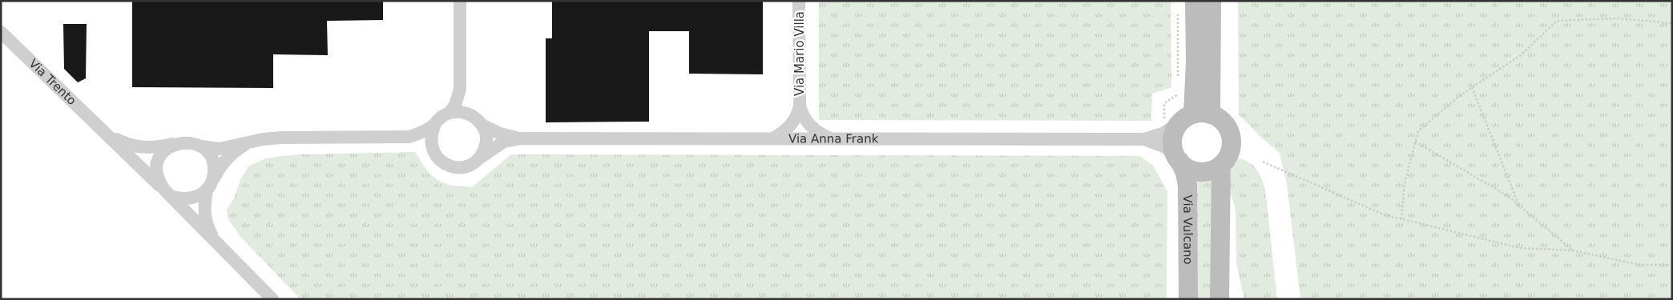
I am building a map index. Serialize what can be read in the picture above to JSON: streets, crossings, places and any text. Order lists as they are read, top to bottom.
{
  "streets": {
    "main road": ["Via Vulcano"],
    "street": ["Via Mario Villa", "Via Trento", "Via Anna Frank"]
  },
  "crossings": [
    ["Via Mario Villa", "Via Anna Frank"],
    ["Via Anna Frank", "Via Vulcano"]
  ]
}
